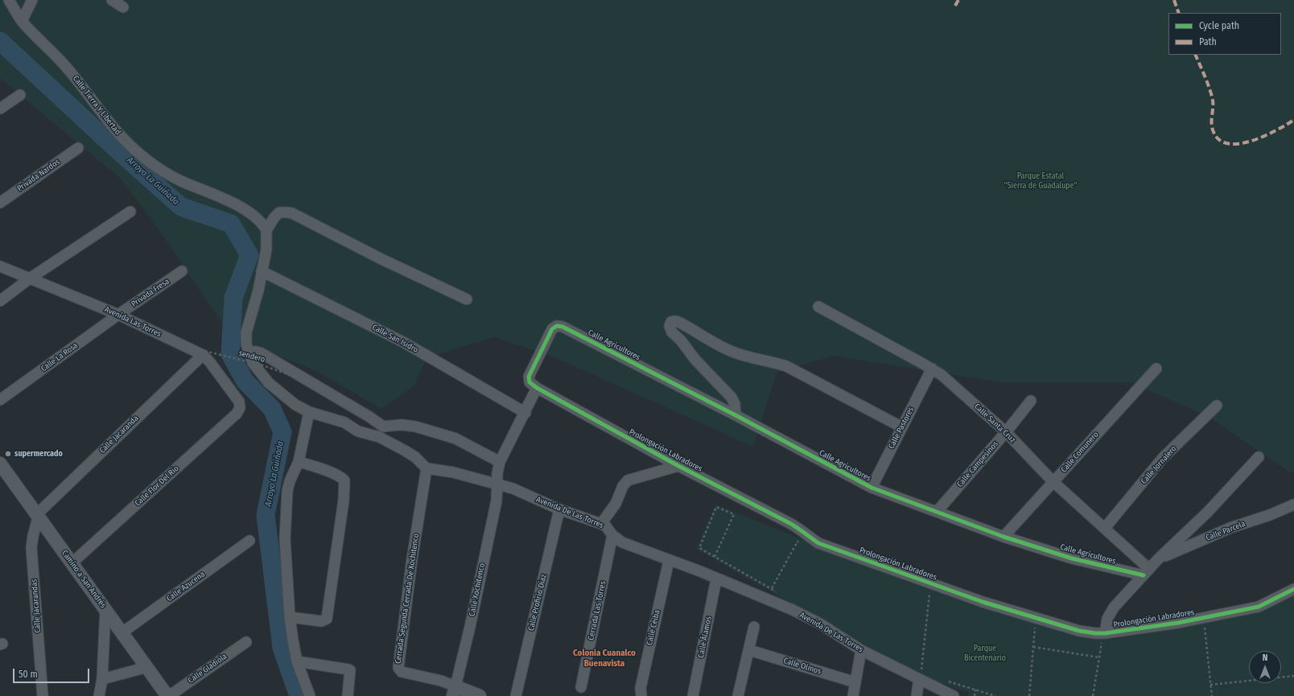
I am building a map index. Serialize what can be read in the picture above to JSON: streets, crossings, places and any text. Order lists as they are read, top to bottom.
{
  "streets": {
    "street": [
      "Calle Tierra Y Libertad",
      "Privada Nardos",
      "Privada Fresa",
      "Avenida Las Torres",
      "Calle San Isidro",
      "Calle Agricultores",
      "Calle La Rosa",
      "Calle Santa Cruz",
      "Calle Pastores",
      "Calle Jacaranda",
      "Prolongación Labradores",
      "Calle Comunero",
      "Calle Campesinos",
      "Calle Jornalero",
      "Calle Flor Del Río",
      "Avenida De Las Torres",
      "Calle Parcela",
      "Camino a San Andrés",
      "Calle Azucena",
      "Calle Xochitenco",
      "Cerrada Segunda Cerrada De Xochitenco",
      "Calle Profirio Díaz",
      "Calle Jacarandas",
      "Cerrada Las Torres",
      "Calle Ceiba",
      "Calle Álamos",
      "Calle Olmos",
      "Calle Gladiola"
    ],
    "path": ["sendero"]
  },
  "crossings": [
    ["Privada Fresa", "Avenida Las Torres"],
    ["Privada Fresa", "Calle La Rosa"],
    ["Avenida Las Torres", "Calle La Rosa"],
    ["Avenida Las Torres", "Calle Jacaranda"],
    ["Avenida Las Torres", "Calle Flor Del Río"],
    ["Calle San Isidro", "Calle Xochitenco"],
    ["Calle Agricultores", "Calle Santa Cruz"],
    ["Calle Agricultores", "Calle Pastores"],
    ["Calle Agricultores", "Prolongación Labradores"],
    ["Calle Agricultores", "Calle Comunero"],
    ["Calle Agricultores", "Calle Campesinos"],
    ["Calle Santa Cruz", "Calle Pastores"],
    ["Calle Santa Cruz", "Calle Comunero"],
    ["Calle Santa Cruz", "Calle Campesinos"],
    ["Calle Santa Cruz", "Calle Jornalero"],
    ["Calle Jacaranda", "Camino a San Andrés"],
    ["Calle Jacaranda", "Calle Jacarandas"],
    ["Prolongación Labradores", "Calle Xochitenco"],
    ["Calle Flor Del Río", "Camino a San Andrés"],
    ["Avenida De Las Torres", "Calle Xochitenco"],
    ["Avenida De Las Torres", "Cerrada Segunda Cerrada De Xochitenco"],
    ["Avenida De Las Torres", "Calle Profirio Díaz"],
    ["Avenida De Las Torres", "Cerrada Las Torres"],
    ["Avenida De Las Torres", "Calle Ceiba"],
    ["Avenida De Las Torres", "Calle Álamos"],
    ["Camino a San Andrés", "Calle Azucena"],
    ["Camino a San Andrés", "Calle Jacarandas"],
    ["Camino a San Andrés", "Calle Gladiola"],
    ["Calle Xochitenco", "Cerrada Segunda Cerrada De Xochitenco"]
  ],
  "districts": ["Colonia Cuanalco Buenavista"],
  "water": ["Arroyo La Guiñada"],
  "parks": ["Parque Estatal \"Sierra de Guadalupe\"", "Parque Bicentenario"],
  "places": ["supermercado"],
  "legend": ["Cycle path", "Path"],
  "scale_bar": "50 m",
  "north": "top"
}
